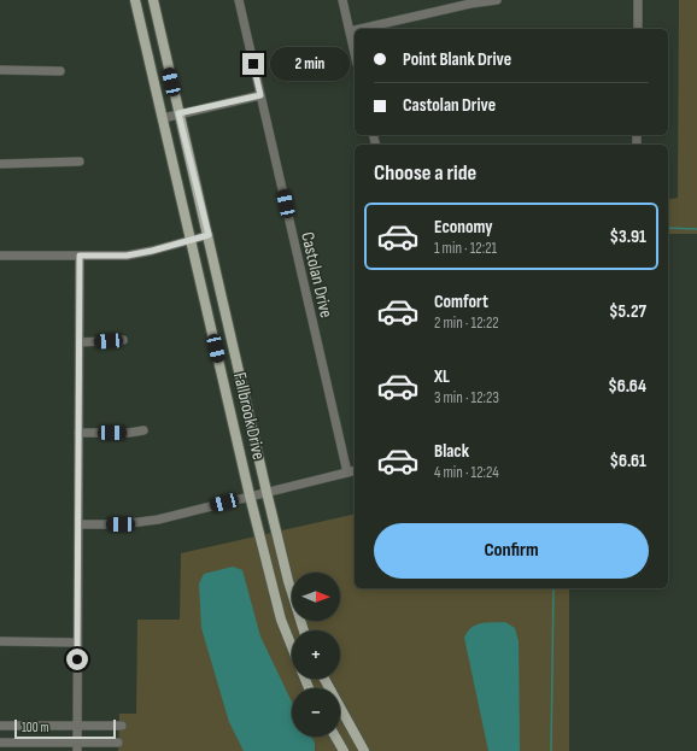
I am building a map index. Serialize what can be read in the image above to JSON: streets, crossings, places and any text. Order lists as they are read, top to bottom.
{
  "streets": {
    "main road": ["Fallbrook Drive"],
    "street": ["Castolan Drive"]
  },
  "scale_bar": "100 m",
  "north": "right",
  "page": {
    "banner": ["Point Blank Drive", "Castolan Drive"],
    "bubble": "2 min",
    "heading": "Choose a ride",
    "list": [
      {
        "name": "Economy",
        "note": "1 min · 12:21",
        "value": "$3.91"
      },
      {
        "name": "Comfort",
        "note": "2 min · 12:22",
        "value": "$5.27"
      },
      {
        "name": "XL",
        "note": "3 min · 12:23",
        "value": "$6.64"
      },
      {
        "name": "Black",
        "note": "4 min · 12:24",
        "value": "$6.61"
      }
    ],
    "buttons": "Confirm",
    "map_buttons": ["+", "−"],
    "scale": "100 m"
  }
}
